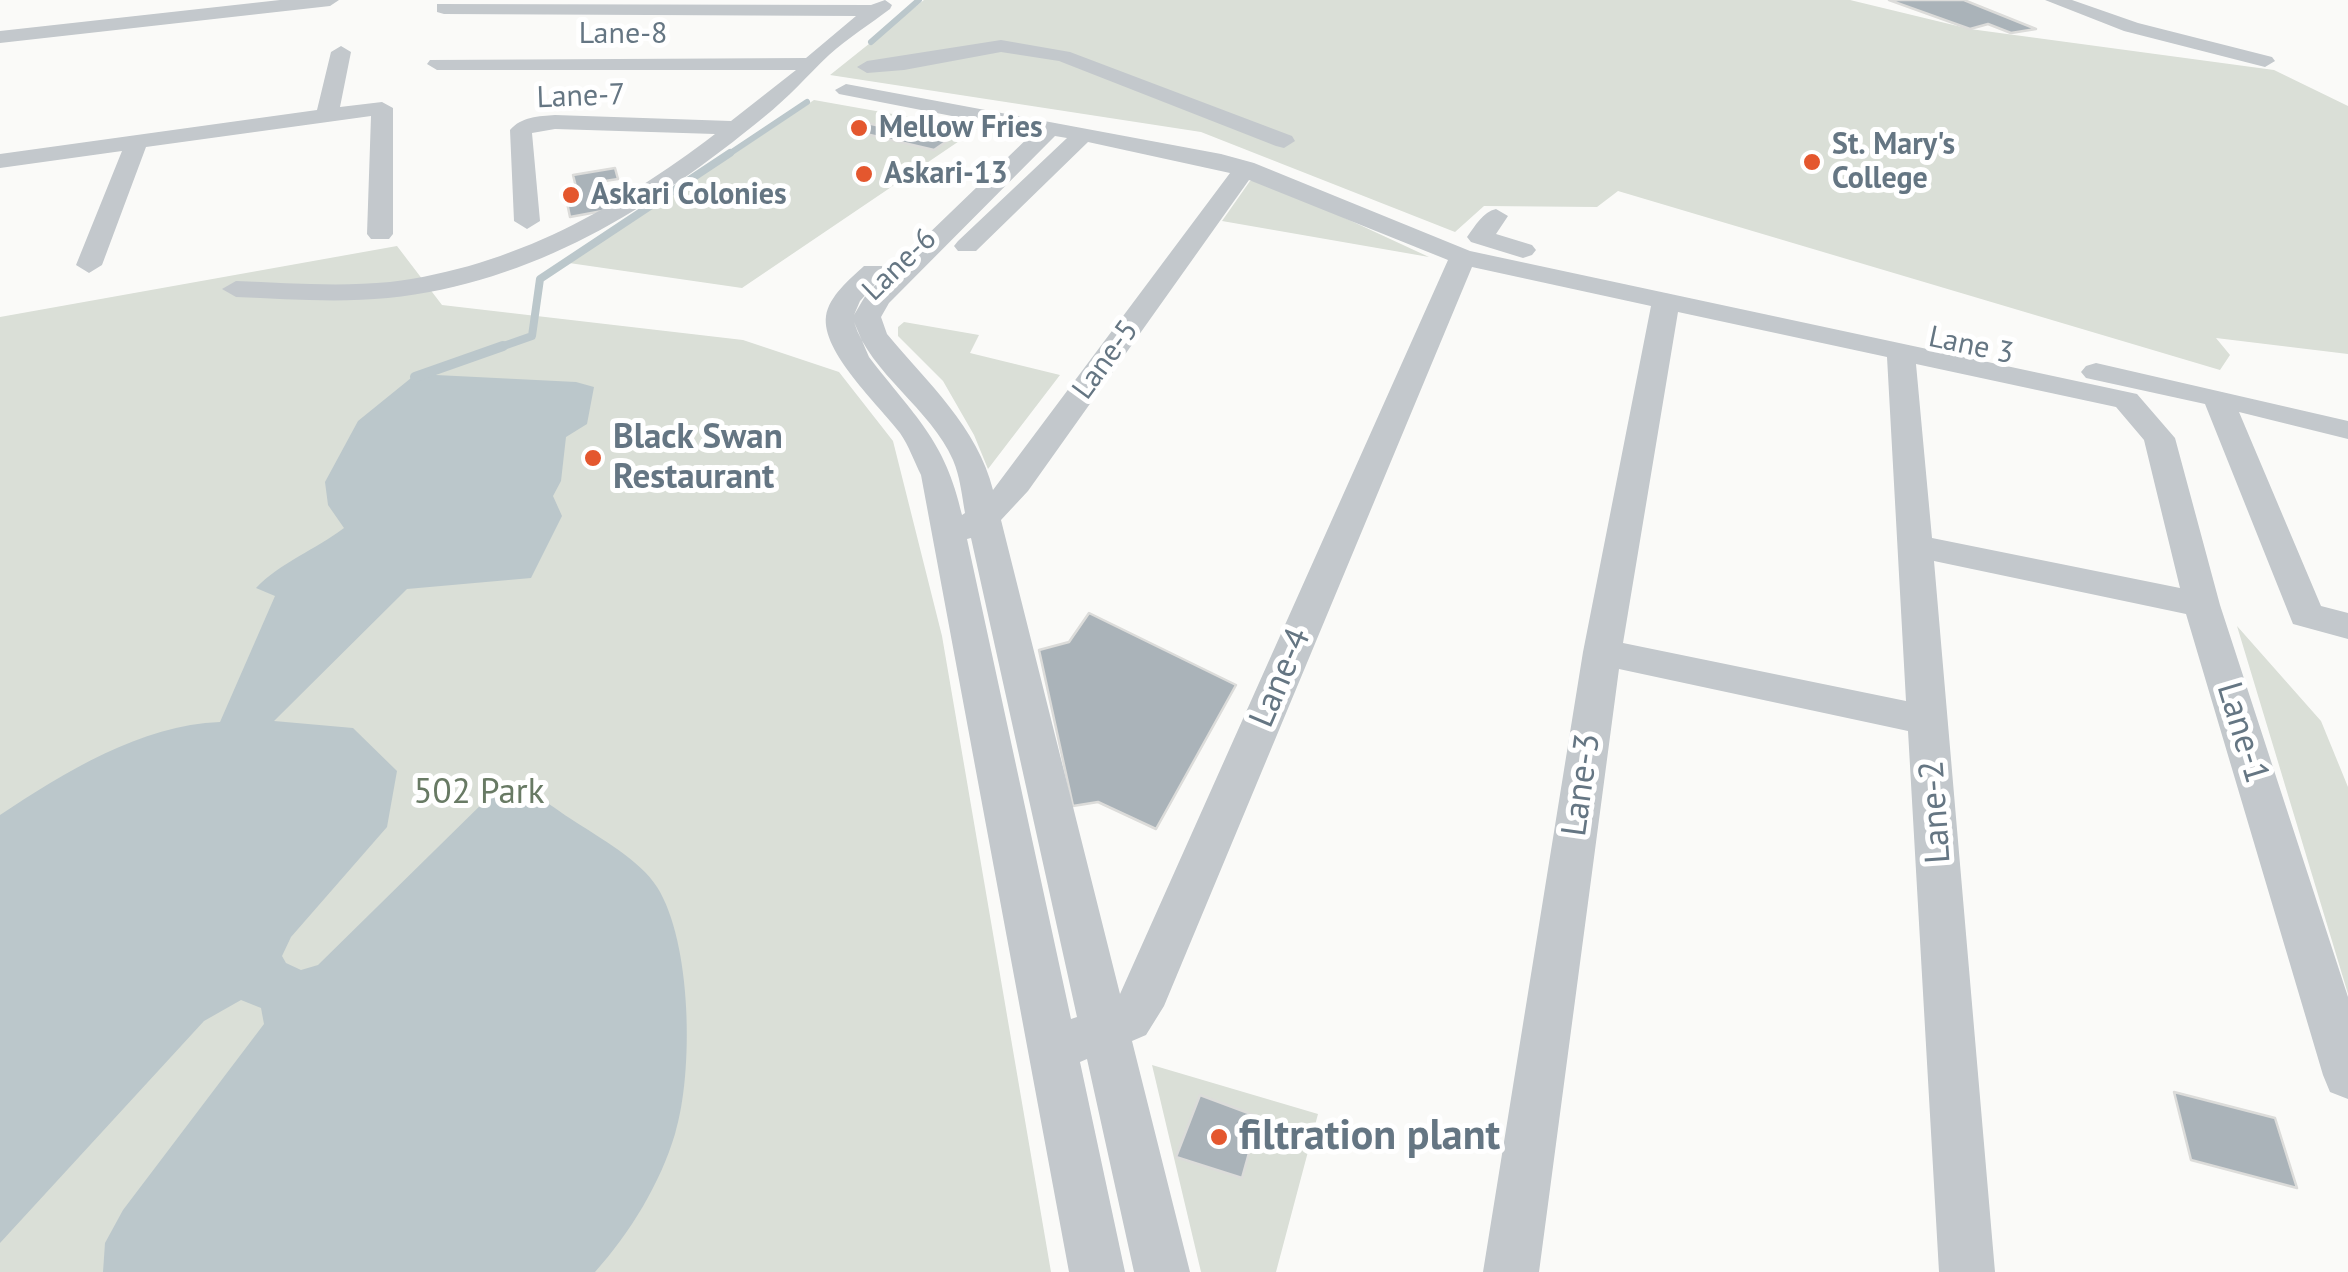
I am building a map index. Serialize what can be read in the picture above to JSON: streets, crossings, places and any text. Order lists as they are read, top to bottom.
{
  "streets": {
    "street": [
      "Lane-8",
      "Lane-7",
      "Lane 3",
      "Lane-5",
      "Lane-4",
      "Lane-1",
      "Lane-3",
      "Lane-2"
    ]
  },
  "crossings": [
    ["Lane-1", "Lane-2"]
  ],
  "parks": ["502 Park"],
  "places": [
    "Mellow Fries",
    "St. Mary's College",
    "Askari-13",
    "Askari Colonies",
    "Black Swan Restaurant",
    "filtration plant"
  ]
}
